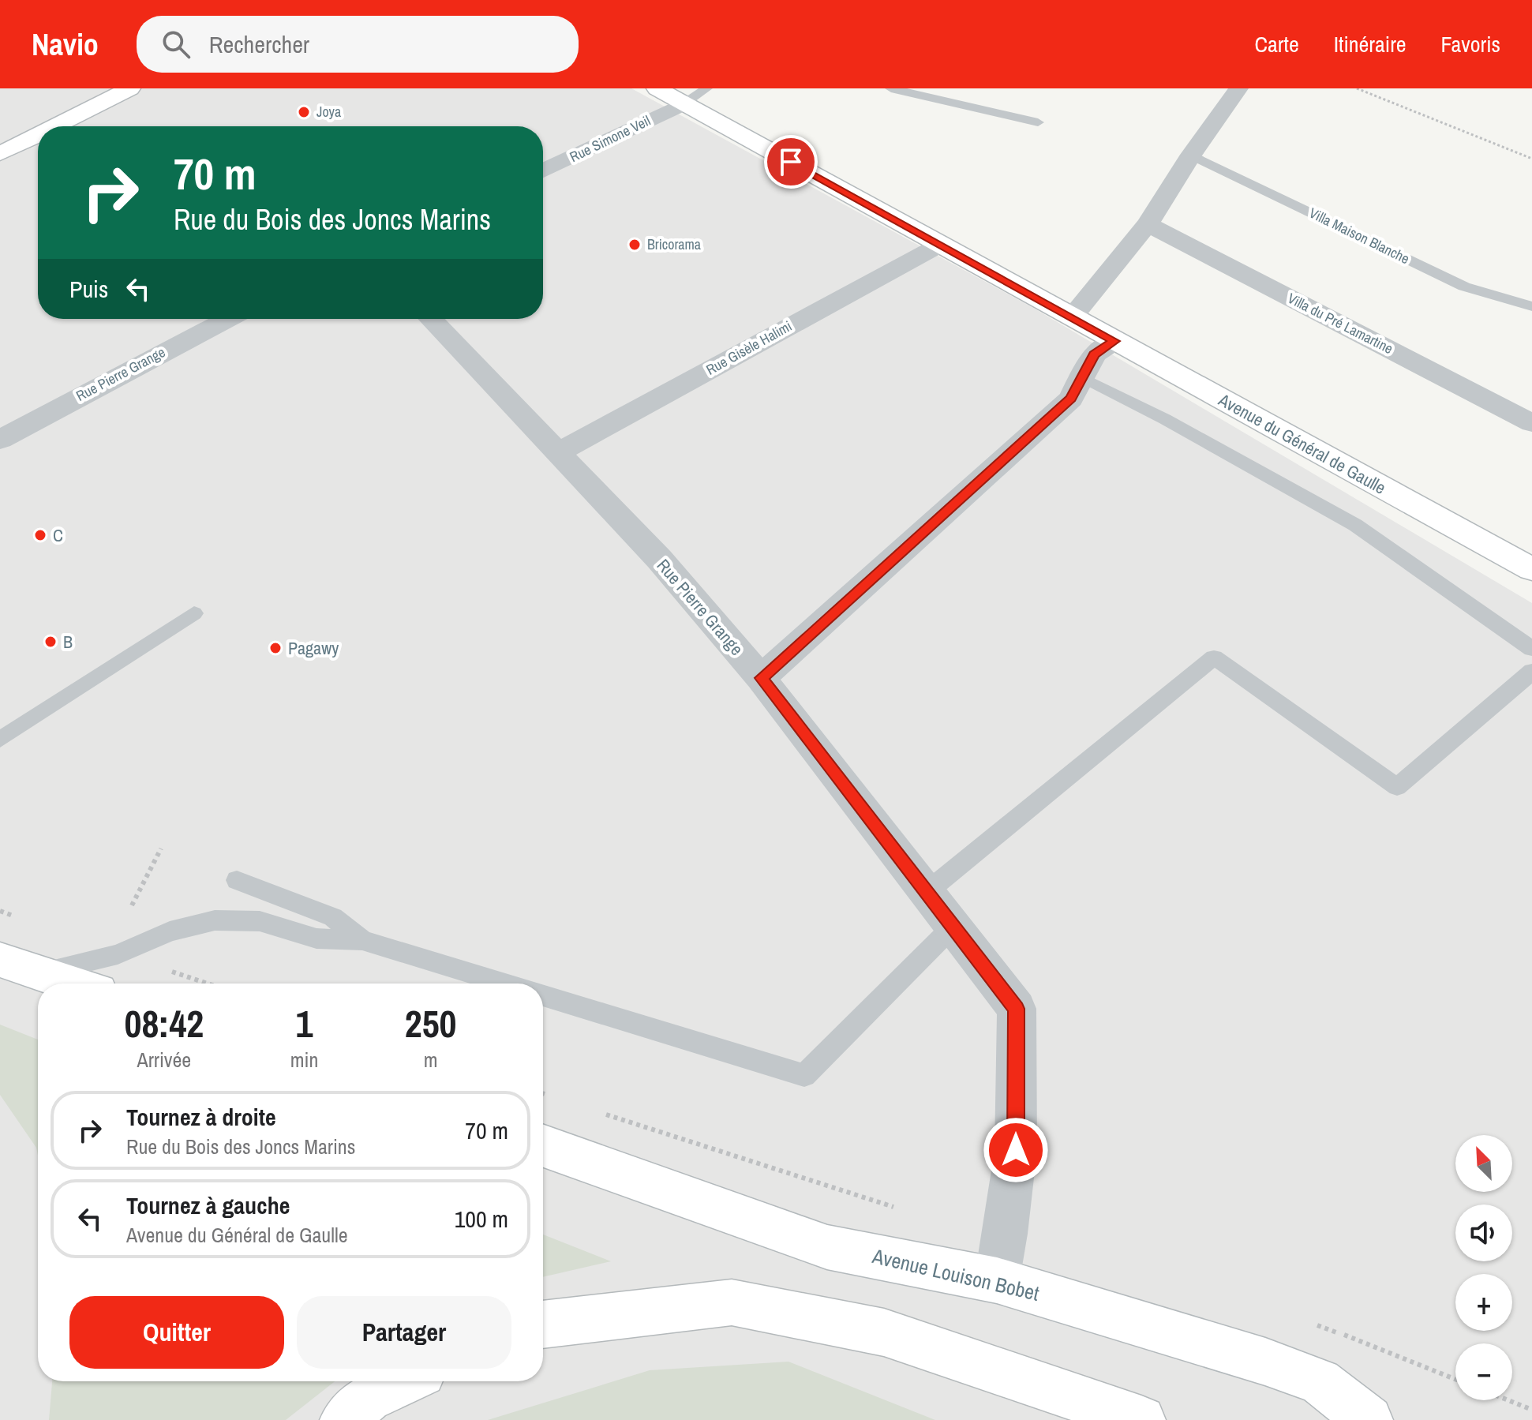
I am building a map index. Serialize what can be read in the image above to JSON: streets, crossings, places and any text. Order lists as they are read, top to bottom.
{
  "streets": {
    "main road": ["Avenue du Général de Gaulle", "Avenue Louison Bobet"],
    "street": [
      "Rue Simone Veil",
      "Villa du Pré Lamartine",
      "Rue Gisèle Halimi",
      "Rue Pierre Grange"
    ],
    "lane": ["Villa Maison Blanche"]
  },
  "crossings": [
    ["Rue Simone Veil", "Avenue du Général de Gaulle"],
    ["Rue Gisèle Halimi", "Rue Pierre Grange"],
    ["Rue Gisèle Halimi", "Avenue du Général de Gaulle"],
    ["Rue Pierre Grange", "Avenue Louison Bobet"]
  ],
  "places": [
    "Joya",
    "Bricorama",
    "C",
    "B",
    "Pagawy"
  ],
  "north": "top left",
  "page": {
    "header": "Navio",
    "search": "Rechercher",
    "nav": ["Carte", "Itinéraire", "Favoris"],
    "turn": ["70 m", "Rue du Bois des Joncs Marins"],
    "then": "Puis",
    "eta": [
      "08:42",
      "Arrivée",
      "1",
      "min",
      "250",
      "m"
    ],
    "list": [
      {
        "name": "Tournez à droite",
        "note": "Rue du Bois des Joncs Marins",
        "value": "70 m"
      },
      {
        "name": "Tournez à gauche",
        "note": "Avenue du Général de Gaulle",
        "value": "100 m"
      }
    ],
    "map_buttons": ["+", "−"],
    "buttons": ["Quitter", "Partager"]
  }
}
